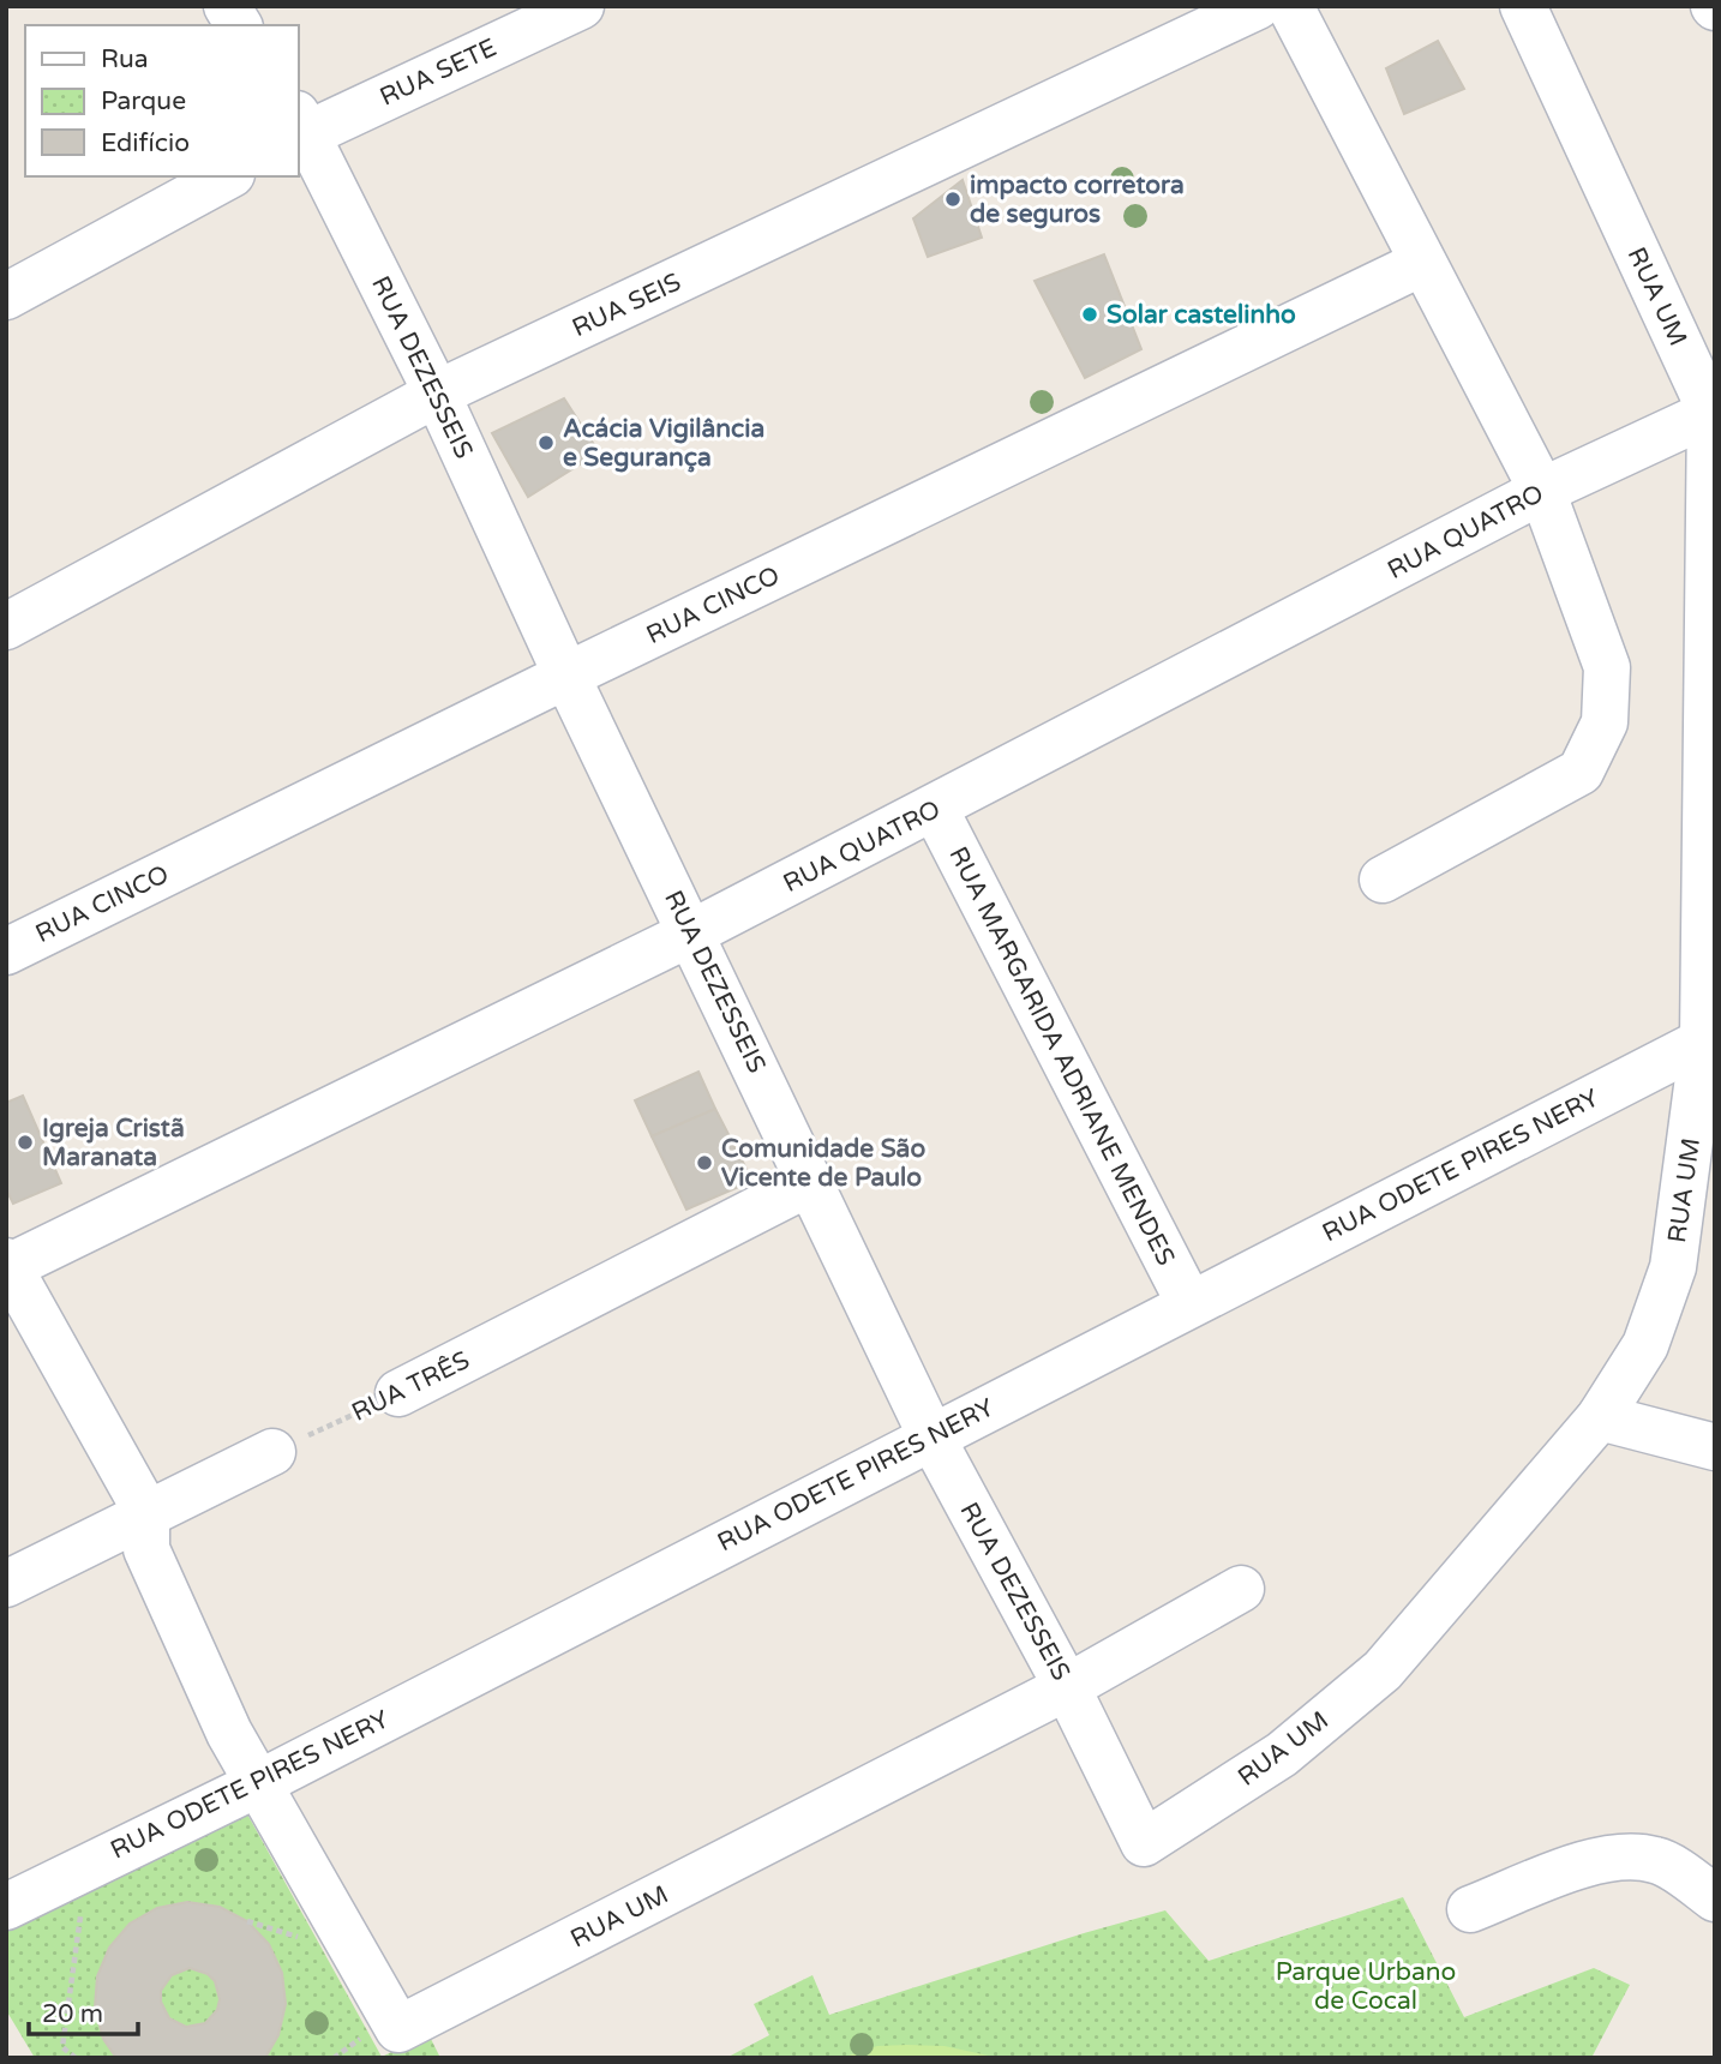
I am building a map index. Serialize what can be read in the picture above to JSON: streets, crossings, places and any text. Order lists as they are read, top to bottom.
{
  "streets": {
    "street": [
      "RUA SETE",
      "RUA UM",
      "RUA SEIS",
      "RUA DEZESSEIS",
      "RUA QUATRO",
      "RUA CINCO",
      "RUA MARGARIDA ADRIANE MENDES",
      "RUA ODETE PIRES NERY",
      "RUA TRÊS"
    ]
  },
  "crossings": [
    ["RUA SETE", "RUA DEZESSEIS"],
    ["RUA UM", "RUA DEZESSEIS"],
    ["RUA UM", "RUA QUATRO"],
    ["RUA UM", "RUA ODETE PIRES NERY"],
    ["RUA SEIS", "RUA DEZESSEIS"],
    ["RUA DEZESSEIS", "RUA QUATRO"],
    ["RUA DEZESSEIS", "RUA CINCO"],
    ["RUA DEZESSEIS", "RUA ODETE PIRES NERY"],
    ["RUA DEZESSEIS", "RUA TRÊS"],
    ["RUA QUATRO", "RUA MARGARIDA ADRIANE MENDES"],
    ["RUA MARGARIDA ADRIANE MENDES", "RUA ODETE PIRES NERY"]
  ],
  "parks": ["Parque Urbano de Cocal"],
  "places": [
    "impacto corretora de seguros",
    "Solar castelinho",
    "Acácia Vigilância e Segurança",
    "Igreja Cristã Maranata",
    "Comunidade São Vicente de Paulo"
  ],
  "legend": ["Rua", "Parque", "Edifício"],
  "scale_bar": "20 m"
}
